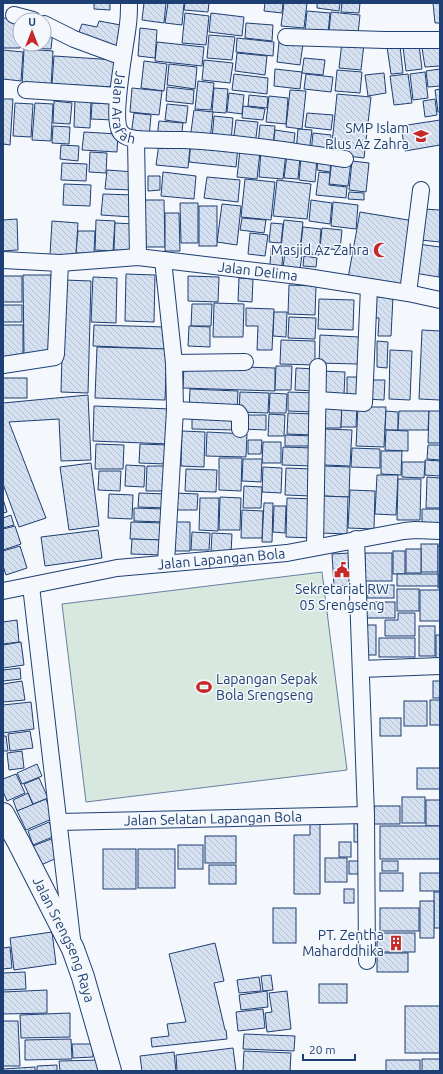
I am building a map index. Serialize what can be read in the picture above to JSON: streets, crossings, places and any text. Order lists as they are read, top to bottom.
{
  "streets": {
    "main road": ["Jalan Srengseng Raya"],
    "street": [
      "Jalan Arafah",
      "Jalan Delima",
      "Jalan Lapangan Bola",
      "Jalan Selatan Lapangan Bola"
    ]
  },
  "crossings": [
    ["Jalan Arafah", "Jalan Delima"]
  ],
  "places": {
    "school or university": ["SMP Islam Plus Az Zahra"],
    "mosque": ["Masjid Az Zahra"],
    "public building": ["Sekretariat RW 05 Srengseng"],
    "sports": ["Lapangan Sepak Bola Srengseng"],
    "building": ["PT. Zentha Maharddhika"]
  },
  "scale_bar": "20 m",
  "north": "top"
}
